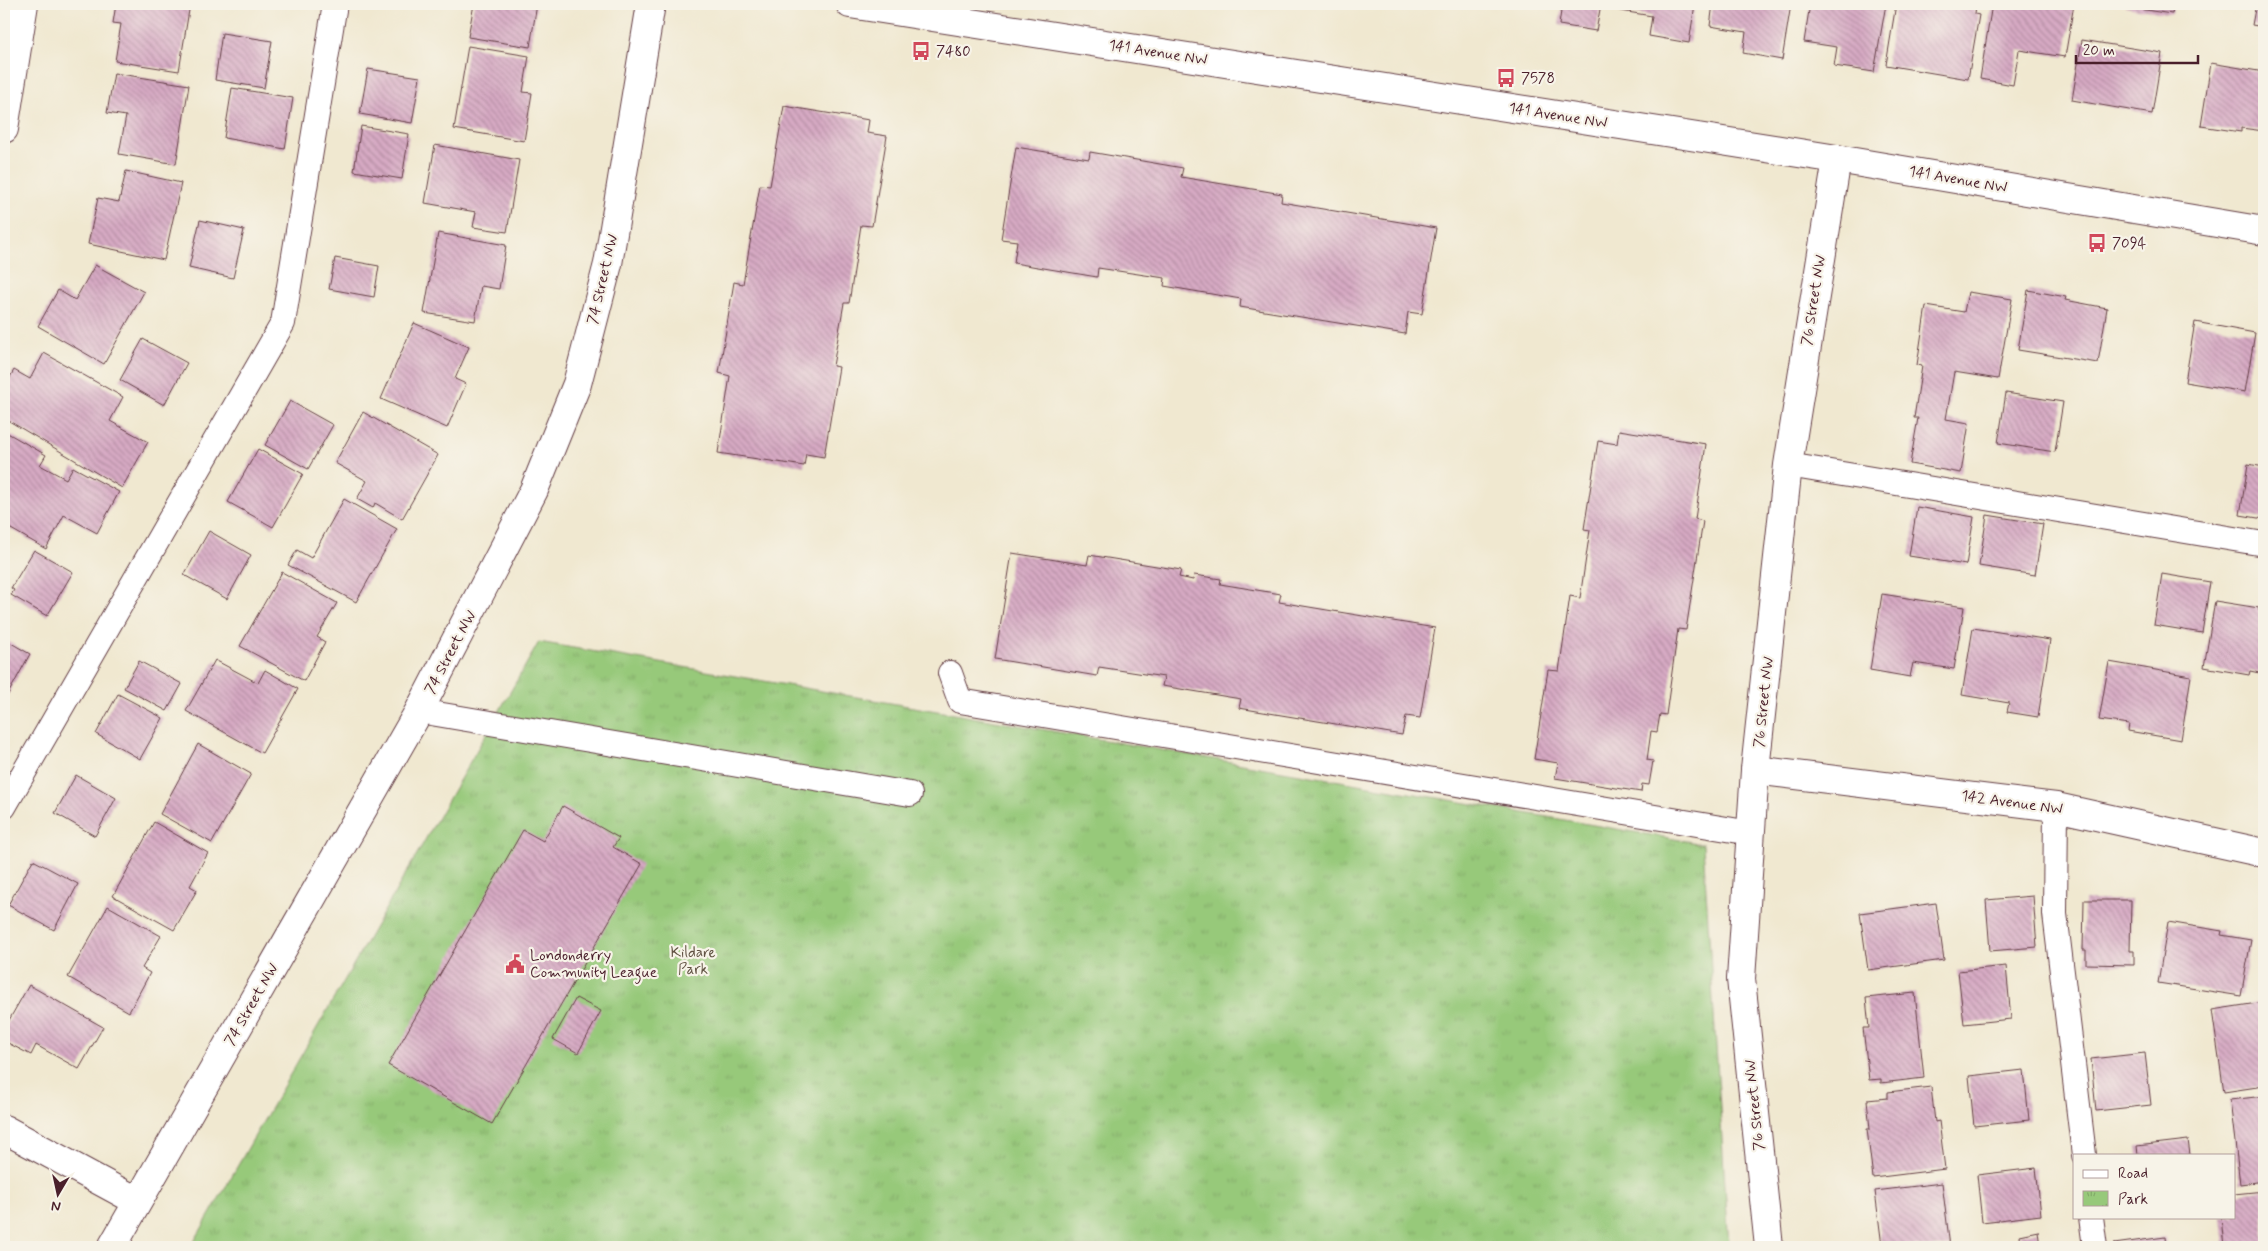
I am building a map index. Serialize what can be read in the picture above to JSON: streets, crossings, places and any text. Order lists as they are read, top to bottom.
{
  "streets": {
    "street": [
      "141 Avenue NW",
      "74 Street NW",
      "76 Street NW",
      "142 Avenue NW"
    ]
  },
  "crossings": [
    ["141 Avenue NW", "76 Street NW"],
    ["76 Street NW", "142 Avenue NW"]
  ],
  "parks": ["Kildare Park"],
  "places": {
    "bus stop": ["7480", "7578", "7094"],
    "public building": ["Londonderry Community League"]
  },
  "legend": ["Road", "Park"],
  "scale_bar": "20 m",
  "north": "bottom"
}
